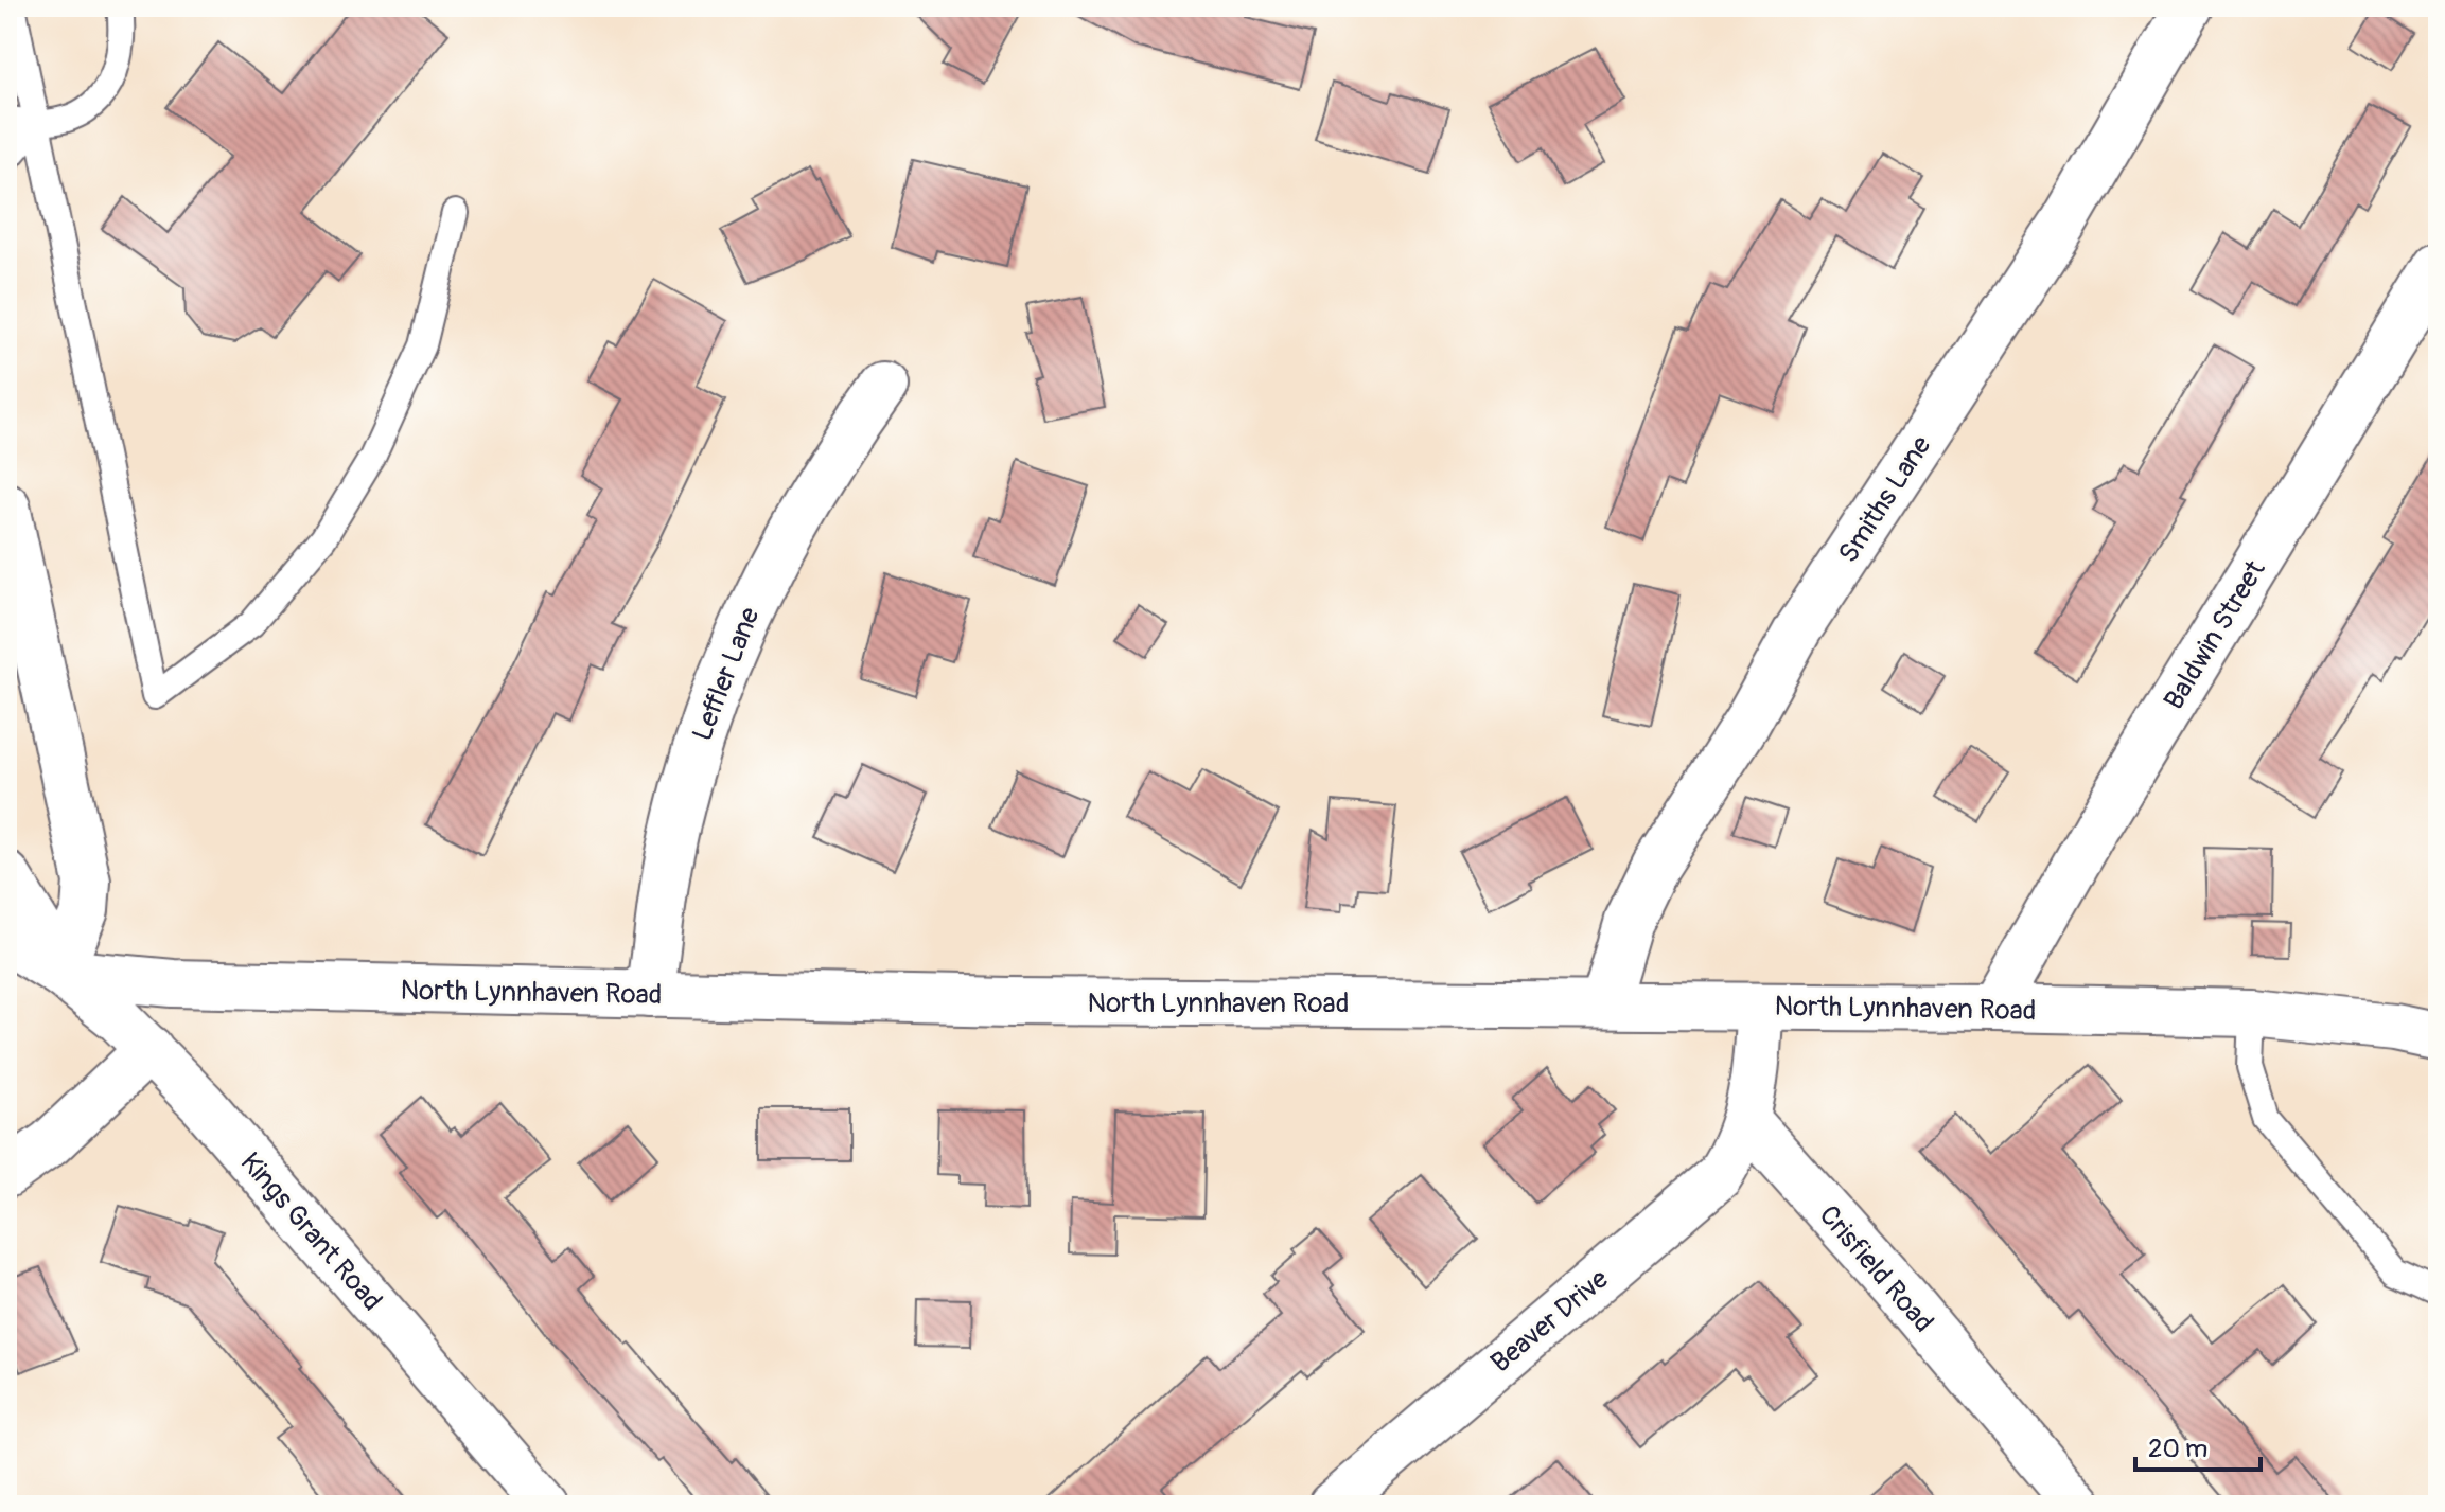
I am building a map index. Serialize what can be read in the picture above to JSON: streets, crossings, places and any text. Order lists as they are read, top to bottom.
{
  "streets": {
    "street": [
      "Smiths Lane",
      "Baldwin Street",
      "Leffler Lane",
      "North Lynnhaven Road",
      "Kings Grant Road",
      "Crisfield Road",
      "Beaver Drive"
    ]
  },
  "crossings": [
    ["Smiths Lane", "North Lynnhaven Road"],
    ["Baldwin Street", "North Lynnhaven Road"],
    ["Leffler Lane", "North Lynnhaven Road"],
    ["North Lynnhaven Road", "Kings Grant Road"],
    ["Crisfield Road", "Beaver Drive"]
  ],
  "scale_bar": "20 m"
}
